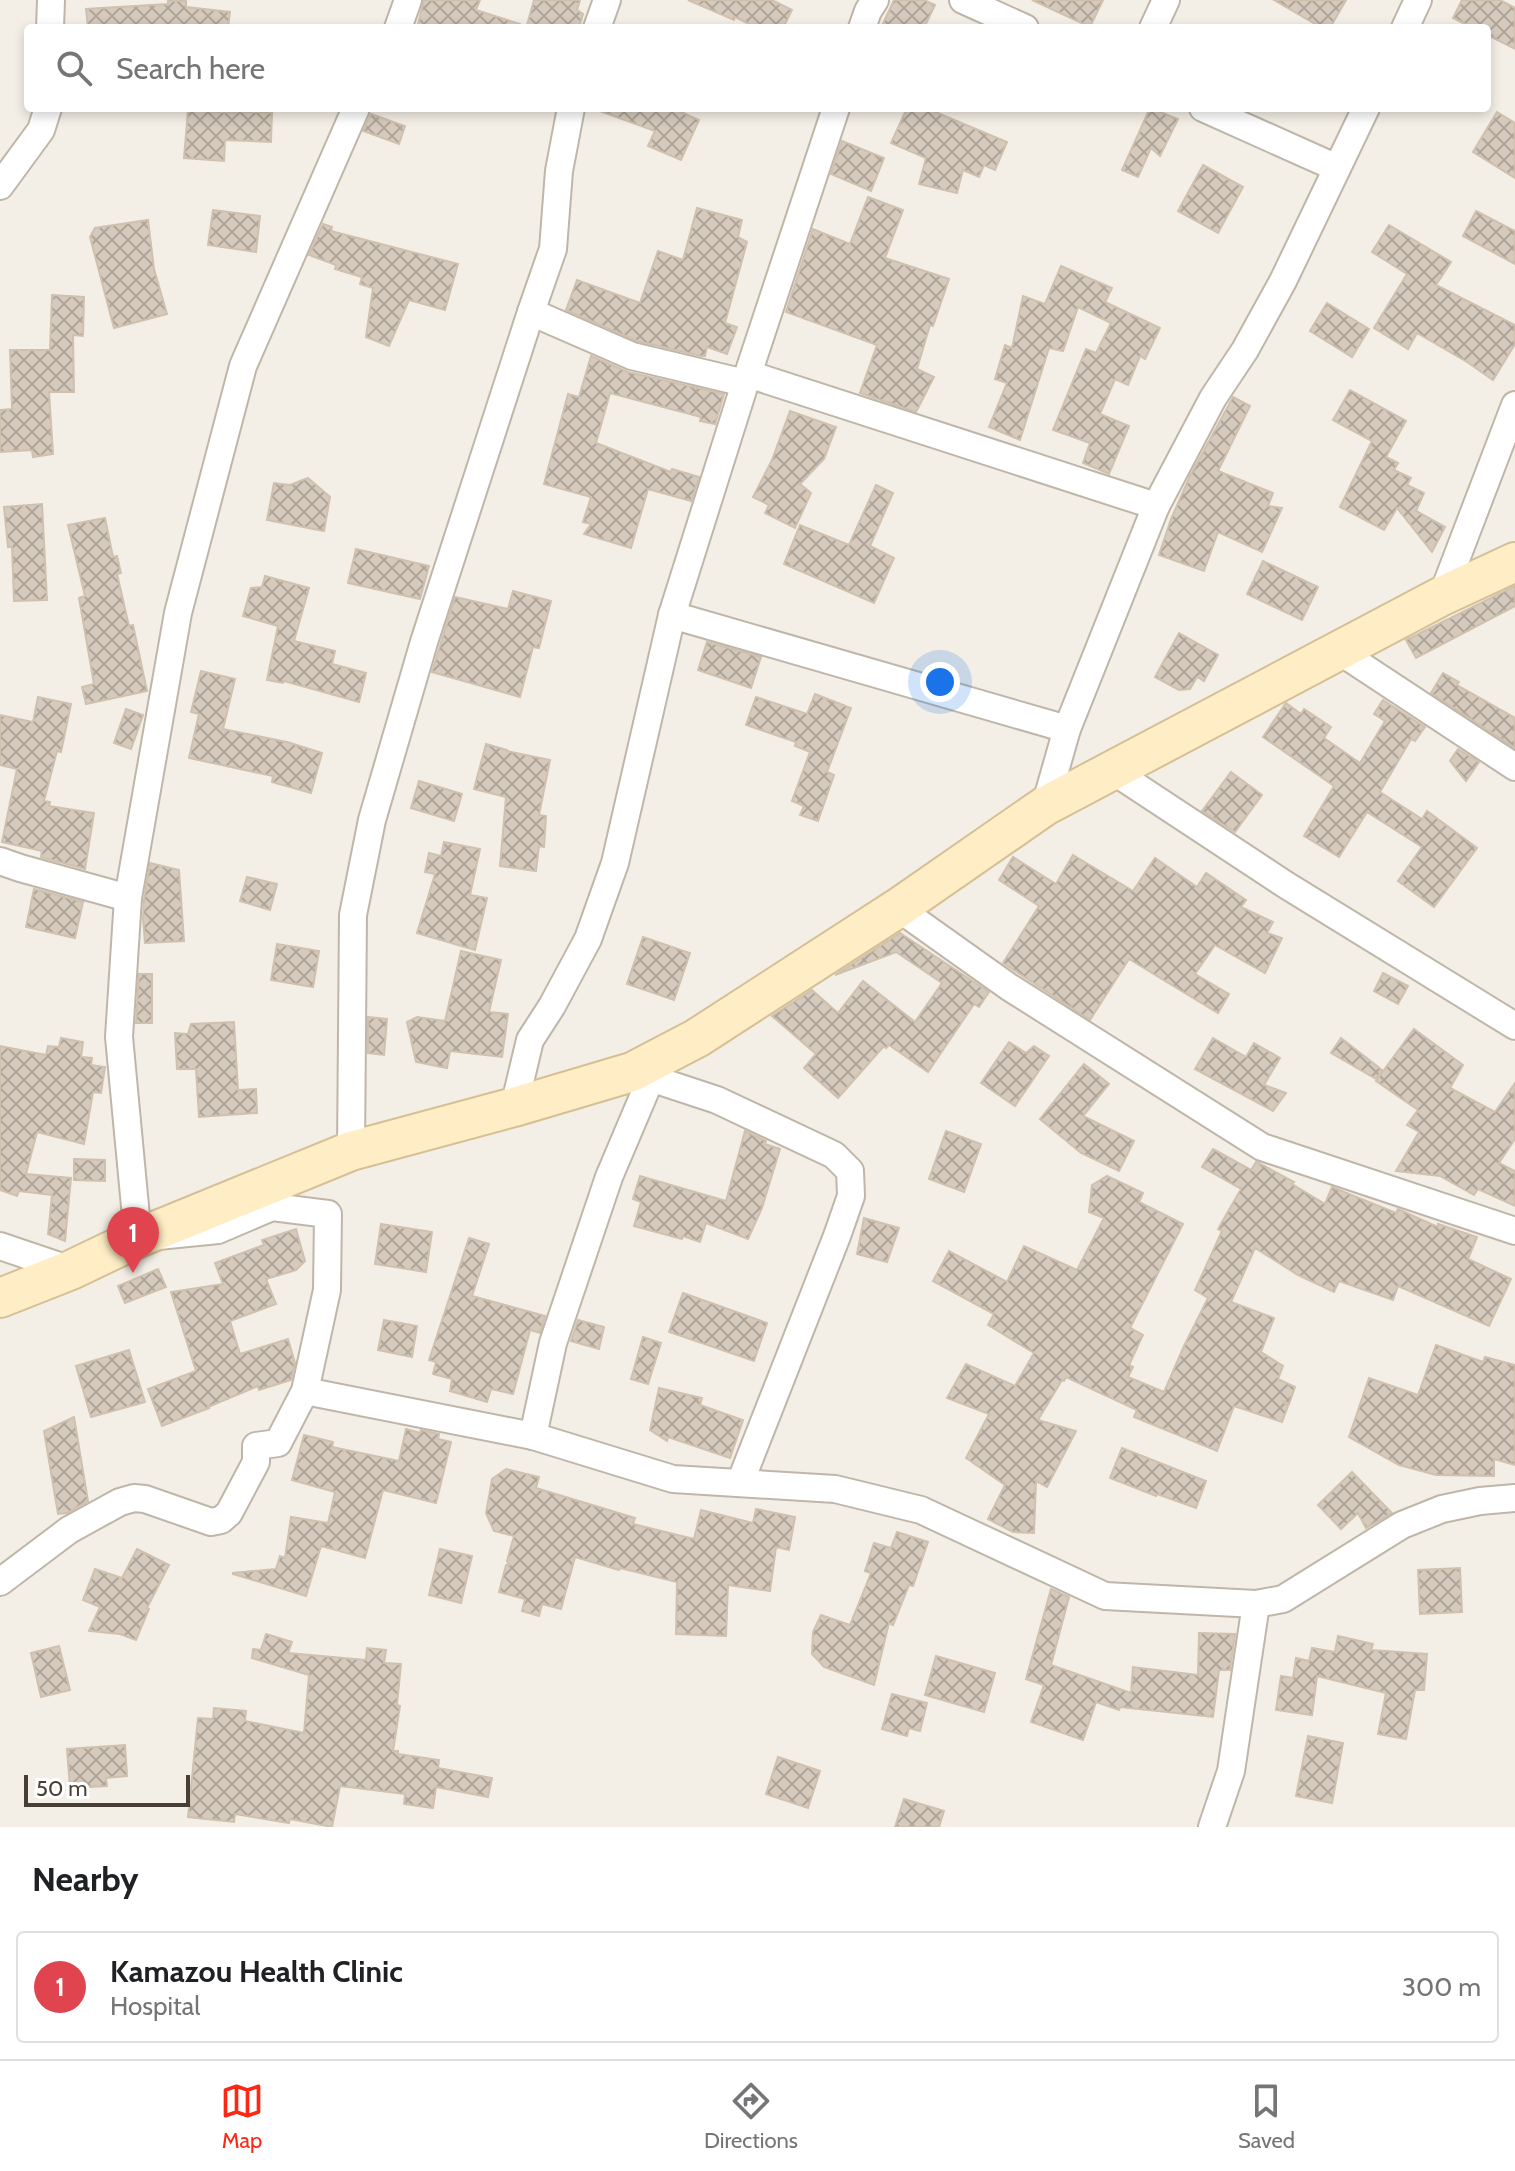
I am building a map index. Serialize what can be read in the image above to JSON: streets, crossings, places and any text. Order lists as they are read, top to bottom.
{
  "scale_bar": "50 m",
  "page": {
    "search": "Search here",
    "pins": "1",
    "scale": "50 m",
    "heading": "Nearby",
    "list": [
      {
        "mark": "1",
        "name": "Kamazou Health Clinic",
        "note": "Hospital",
        "value": "300 m"
      }
    ],
    "nav": ["Map", "Directions", "Saved"]
  }
}
